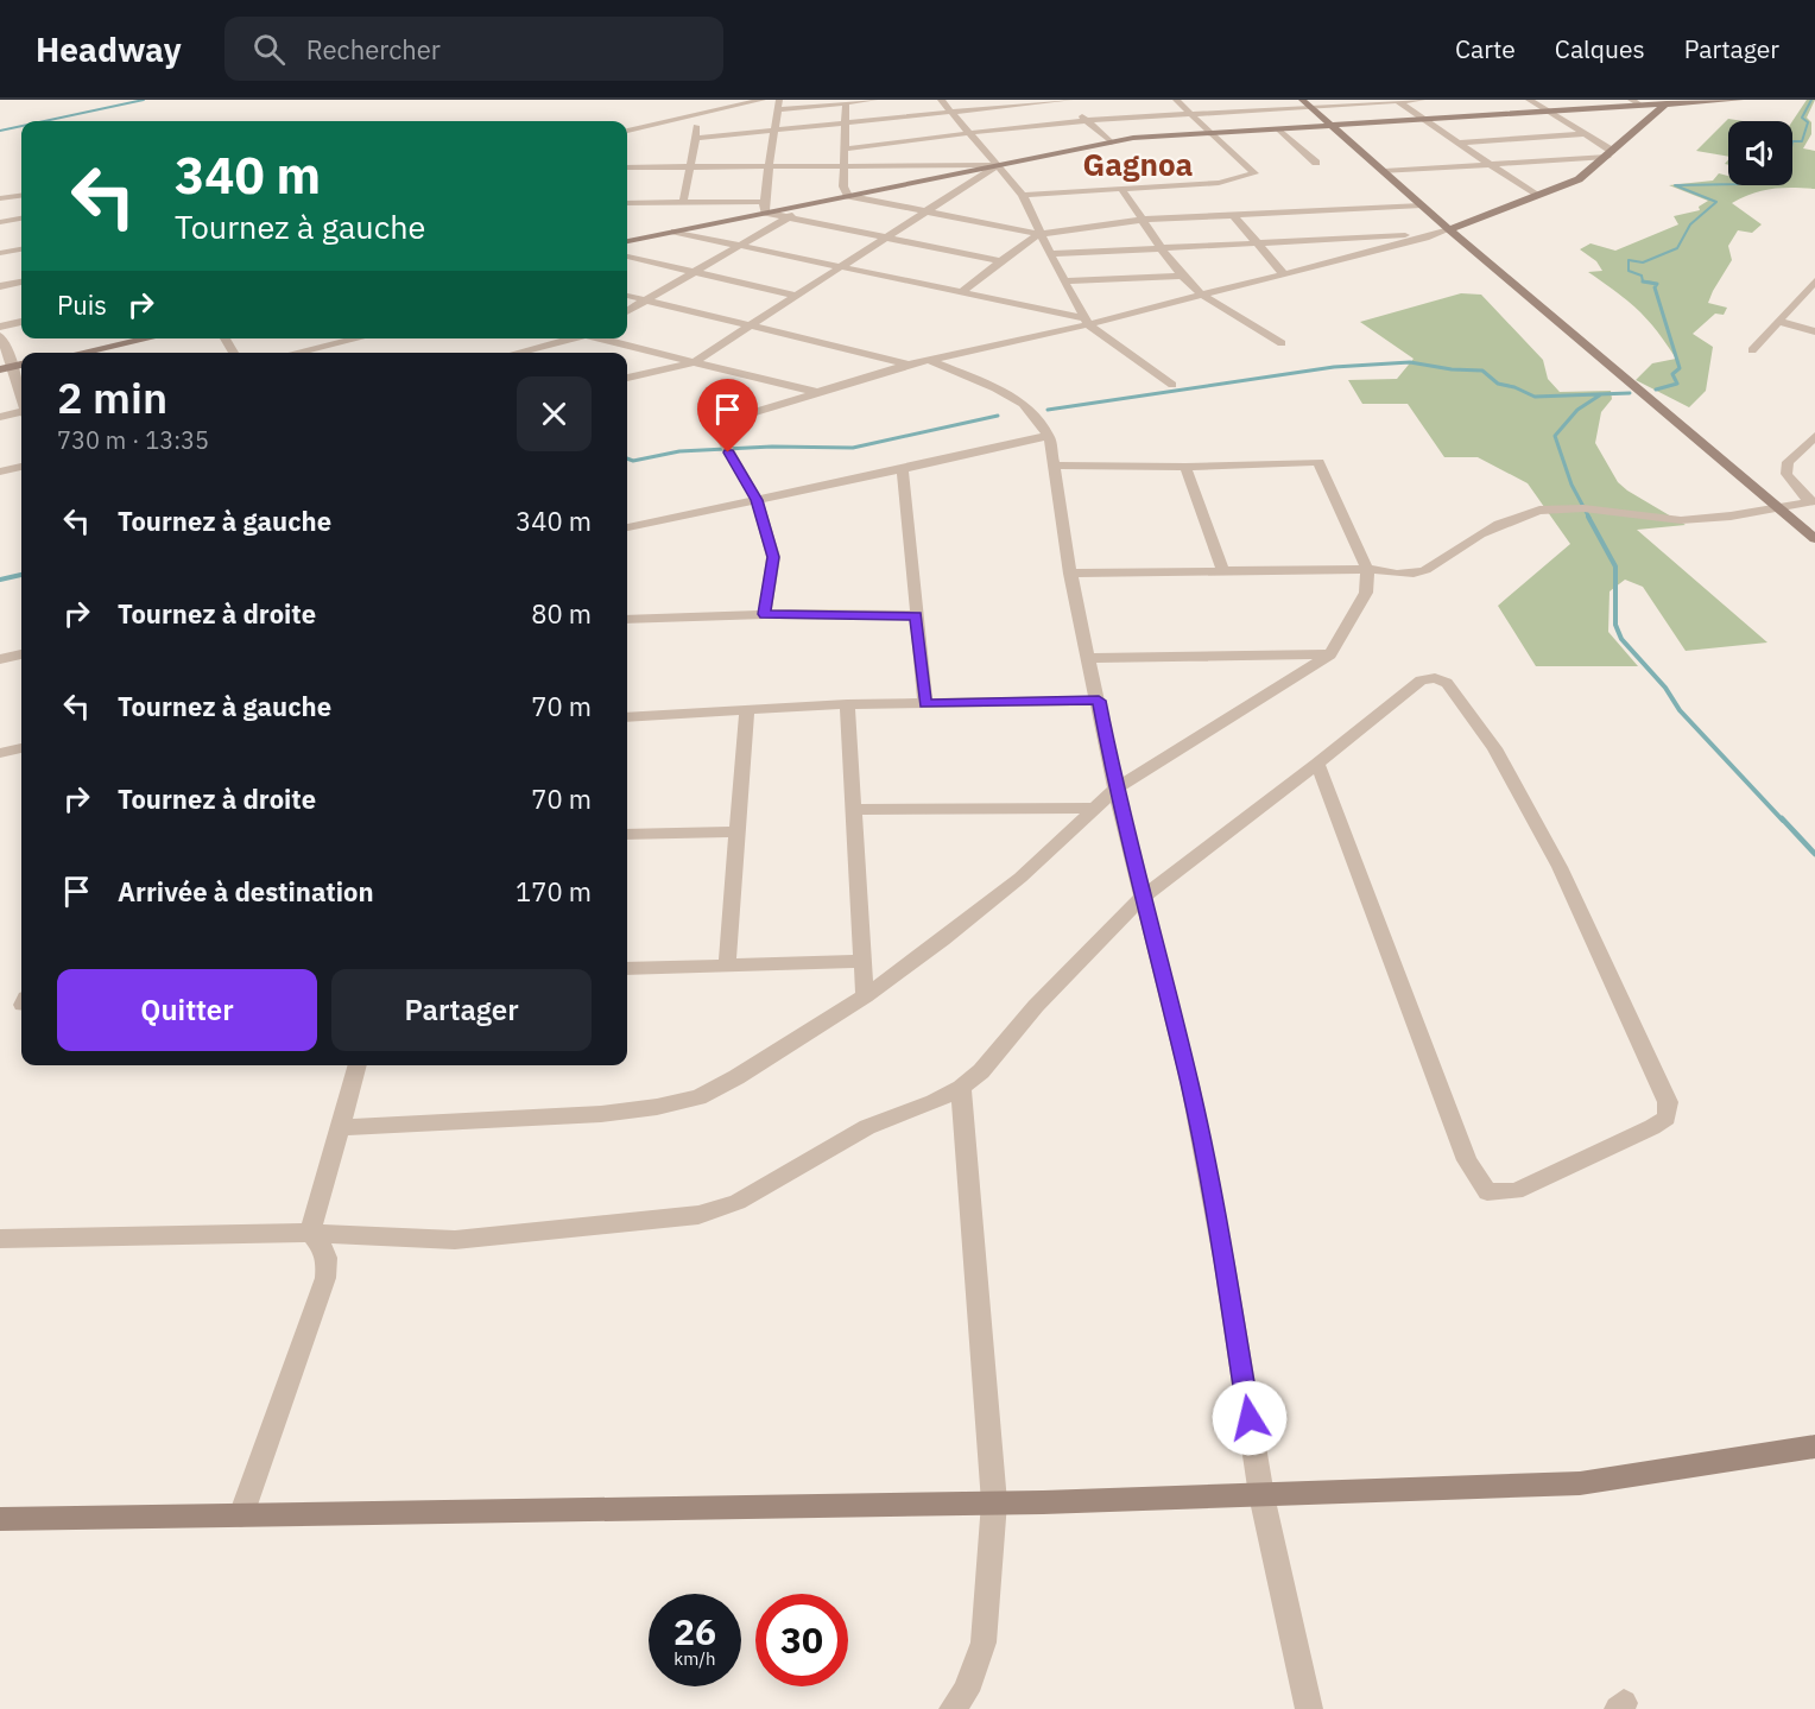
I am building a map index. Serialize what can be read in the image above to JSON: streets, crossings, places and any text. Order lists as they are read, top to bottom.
{
  "districts": ["Gagnoa"],
  "page": {
    "header": "Headway",
    "search": "Rechercher",
    "nav": ["Carte", "Calques", "Partager"],
    "turn": ["340 m", "Tournez à gauche"],
    "then": "Puis",
    "heading": ["2 min", "730 m · 13:35"],
    "list": [
      {
        "name": "Tournez à gauche",
        "value": "340 m"
      },
      {
        "name": "Tournez à droite",
        "value": "80 m"
      },
      {
        "name": "Tournez à gauche",
        "value": "70 m"
      },
      {
        "name": "Tournez à droite",
        "value": "70 m"
      },
      {
        "name": "Arrivée à destination",
        "value": "170 m"
      }
    ],
    "buttons": ["Quitter", "Partager"],
    "speed": "26 km/h",
    "limit": "30"
  }
}
